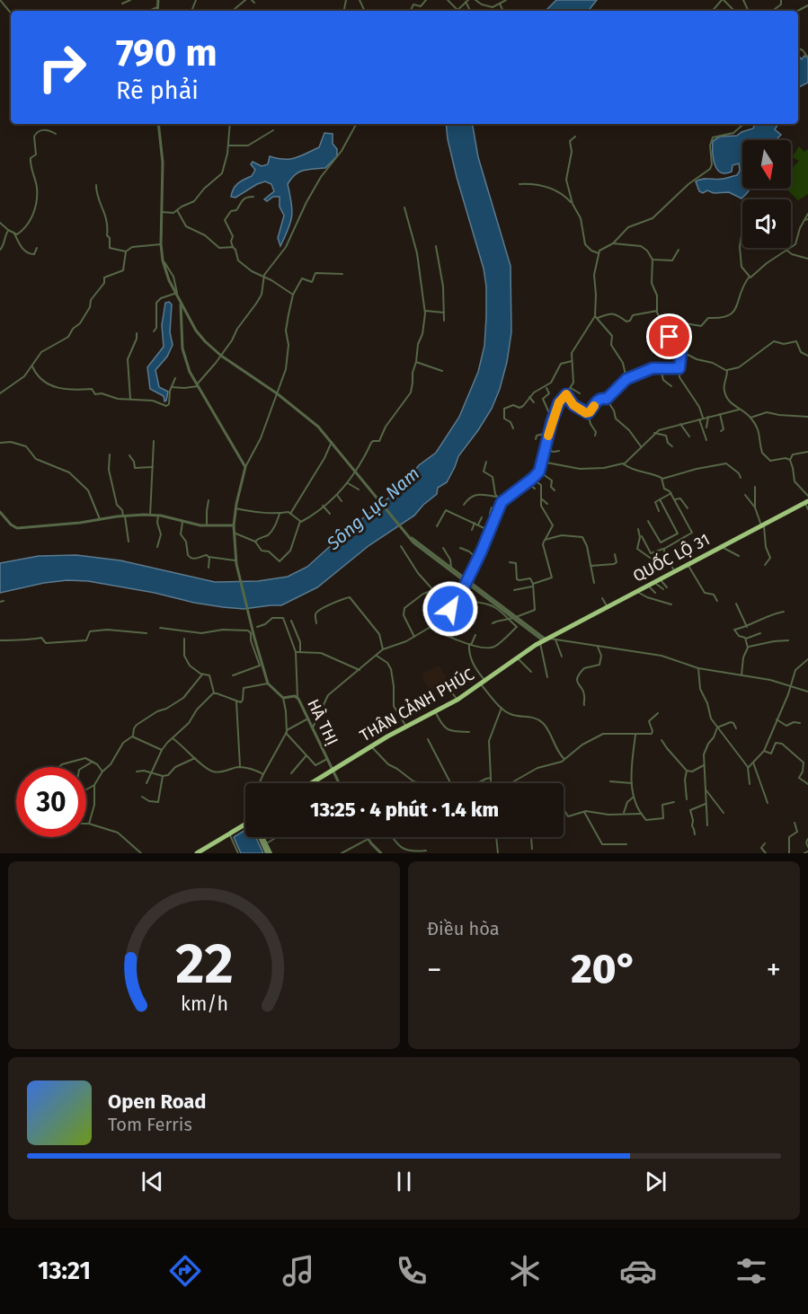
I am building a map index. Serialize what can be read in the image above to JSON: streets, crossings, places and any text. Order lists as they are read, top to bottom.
{
  "streets": {
    "highway": ["QUỐC LỘ 31", "THÂN CẢNH PHÚC"],
    "street": ["HÀ THỊ"]
  },
  "crossings": [
    ["QUỐC LỘ 31", "THÂN CẢNH PHÚC"],
    ["THÂN CẢNH PHÚC", "HÀ THỊ"]
  ],
  "water": ["Sông Lục Nam"],
  "north": "bottom",
  "page": {
    "turn": ["790 m", "Rẽ phải"],
    "limit": "30",
    "trip": "13:25 · 4 phút · 1.4 km",
    "tile": "Điều hòa",
    "heat": ["−", "20°", "+"],
    "song": ["Open Road", "Tom Ferris"],
    "tabs": "13:21",
    "gauge": ["22", "km/h"]
  }
}
